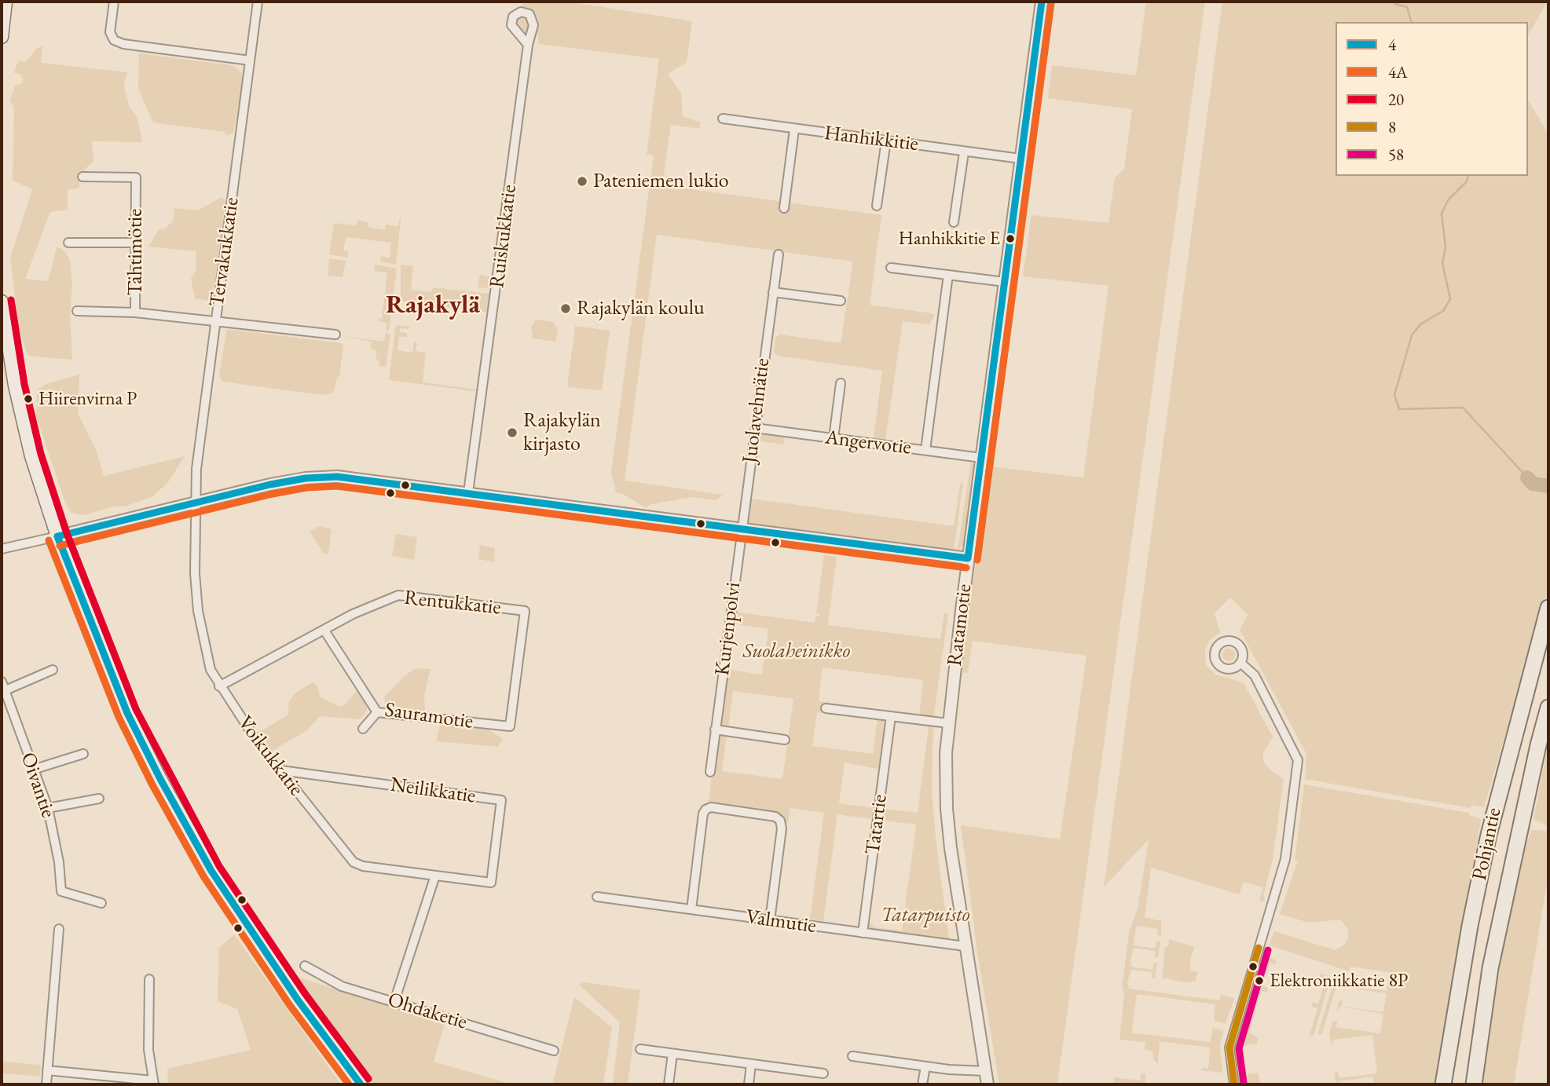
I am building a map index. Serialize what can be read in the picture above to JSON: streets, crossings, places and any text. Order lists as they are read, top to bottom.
{
  "streets": {
    "highway": ["Pohjantie"],
    "street": [
      "Hanhikkitie",
      "Ruiskukkatie",
      "Tähtimötie",
      "Tervakukkatie",
      "Juolavehnätie",
      "Angervotie",
      "Rentukkatie",
      "Ratamotie",
      "Kurjenpolvi",
      "Sauramotie",
      "Voikukkatie",
      "Oivantie",
      "Neilikkatie",
      "Tatartie",
      "Valmutie",
      "Ohdaketie"
    ]
  },
  "crossings": [
    ["Hanhikkitie", "Ratamotie"],
    ["Tähtimötie", "Tervakukkatie"],
    ["Tervakukkatie", "Voikukkatie"],
    ["Juolavehnätie", "Angervotie"],
    ["Juolavehnätie", "Kurjenpolvi"],
    ["Angervotie", "Ratamotie"],
    ["Rentukkatie", "Sauramotie"],
    ["Rentukkatie", "Voikukkatie"],
    ["Ratamotie", "Valmutie"],
    ["Voikukkatie", "Neilikkatie"],
    ["Tatartie", "Valmutie"]
  ],
  "districts": ["Rajakylä"],
  "parks": ["Suolaheinikko", "Tatarpuisto"],
  "places": [
    "Pateniemen lukio",
    "Hanhikkitie E",
    "Rajakylän koulu",
    "Hiirenvirna P",
    "Rajakylän kirjasto",
    "Elektroniikkatie 8P"
  ],
  "lines": [
    "transit line 4",
    "transit line 4A",
    "transit line 20",
    "transit line 8",
    "transit line 58"
  ],
  "legend": [
    "4",
    "4A",
    "20",
    "8",
    "58"
  ]
}
